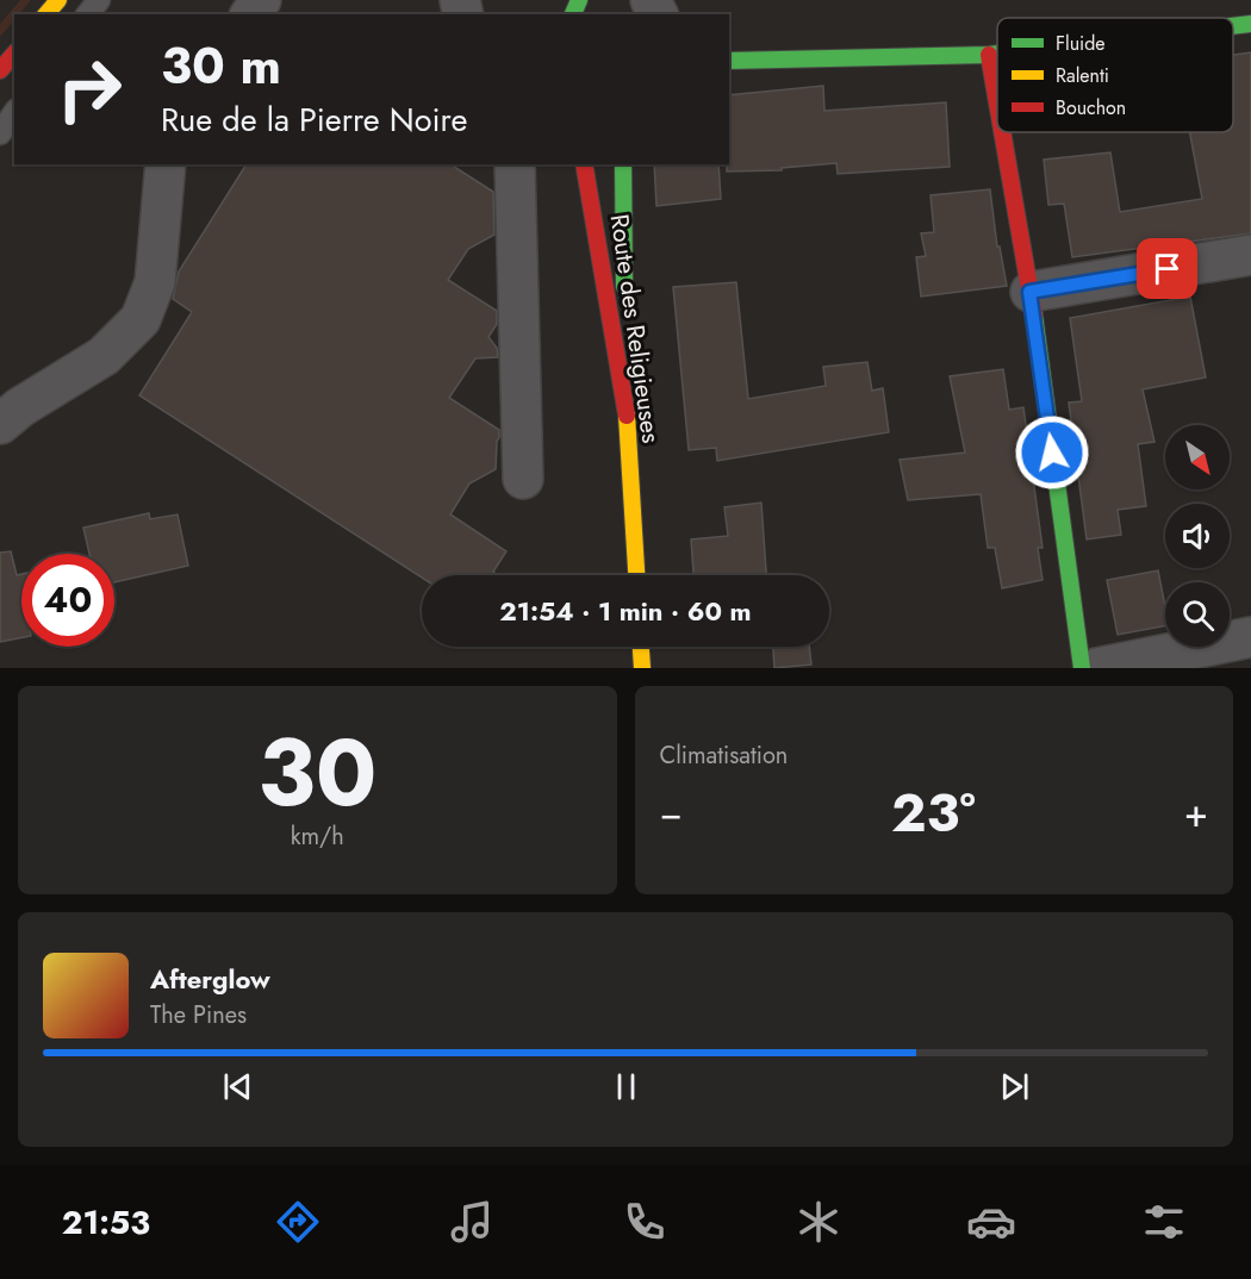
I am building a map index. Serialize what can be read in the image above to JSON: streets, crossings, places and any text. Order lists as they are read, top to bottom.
{
  "streets": {
    "main road": ["Route des Religieuses"]
  },
  "legend": ["Fluide", "Ralenti", "Bouchon"],
  "north": "bottom right",
  "page": {
    "turn": ["30 m", "Rue de la Pierre Noire"],
    "limit": "40",
    "trip": "21:54 · 1 min · 60 m",
    "tile": [
      ["30", "km/h"],
      "Climatisation"
    ],
    "heat": ["−", "23°", "+"],
    "song": ["Afterglow", "The Pines"],
    "tabs": "21:53"
  }
}
